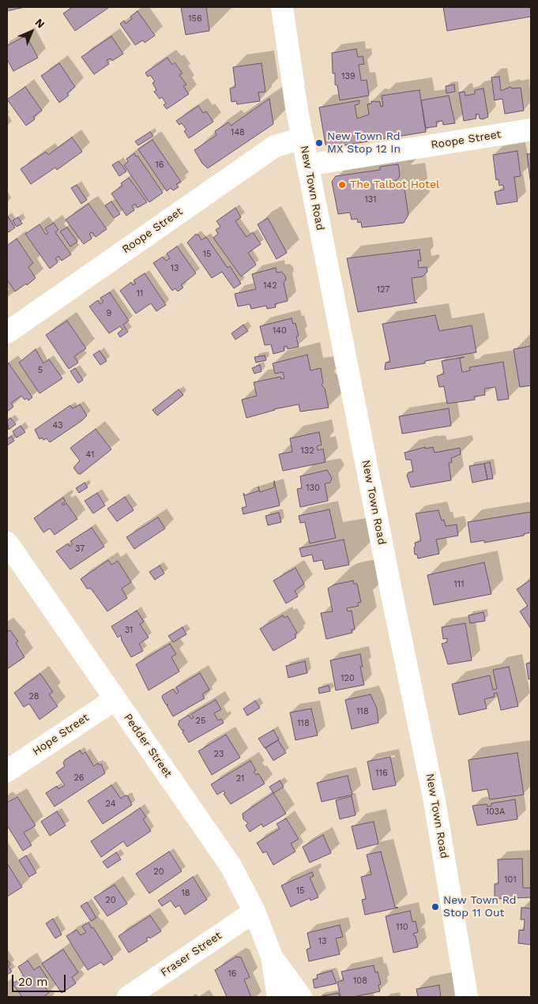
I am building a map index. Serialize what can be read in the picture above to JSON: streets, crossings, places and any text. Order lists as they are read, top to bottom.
{
  "streets": {
    "street": [
      "Roope Street",
      "New Town Road",
      "Hope Street",
      "Pedder Street",
      "Fraser Street"
    ]
  },
  "crossings": [
    ["Roope Street", "New Town Road"],
    ["Hope Street", "Pedder Street"],
    ["Pedder Street", "Fraser Street"]
  ],
  "places": ["New Town Rd MX Stop 12 In", "The Talbot Hotel", "New Town Rd Stop 11 Out"],
  "house_numbers": [
    "156",
    "139",
    "148",
    "16",
    "131",
    "15",
    "13",
    "142",
    "127",
    "11",
    "9",
    "140",
    "5",
    "43",
    "132",
    "41",
    "130",
    "37",
    "111",
    "31",
    "120",
    "28",
    "118",
    "25",
    "118",
    "23",
    "116",
    "26",
    "21",
    "24",
    "103A",
    "20",
    "101",
    "15",
    "18",
    "20",
    "110",
    "13",
    "16",
    "108"
  ],
  "scale_bar": "20 m",
  "north": "top right"
}
